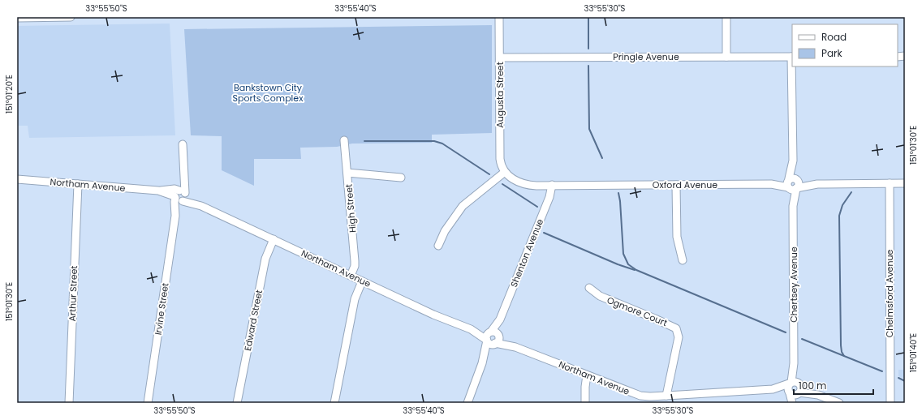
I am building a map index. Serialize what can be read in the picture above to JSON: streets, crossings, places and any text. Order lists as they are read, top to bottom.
{
  "streets": {
    "street": [
      "Pringle Avenue",
      "Augusta Street",
      "Northam Avenue",
      "Oxford Avenue",
      "High Street",
      "Shenton Avenue",
      "Chertsey Avenue",
      "Arthur Street",
      "Chelmsford Avenue",
      "Irvine Street",
      "Ogmore Court",
      "Edward Street"
    ]
  },
  "crossings": [
    ["Pringle Avenue", "Augusta Street"],
    ["Augusta Street", "Oxford Avenue"],
    ["Northam Avenue", "High Street"],
    ["Northam Avenue", "Shenton Avenue"],
    ["Northam Avenue", "Chertsey Avenue"],
    ["Northam Avenue", "Arthur Street"],
    ["Northam Avenue", "Irvine Street"],
    ["Northam Avenue", "Ogmore Court"],
    ["Northam Avenue", "Edward Street"],
    ["Oxford Avenue", "Shenton Avenue"],
    ["Oxford Avenue", "Chertsey Avenue"],
    ["Oxford Avenue", "Chelmsford Avenue"]
  ],
  "parks": ["Bankstown City Sports Complex"],
  "legend": ["Road", "Park"],
  "scale_bar": "100 m",
  "coordinates": [
    "33°55'50\"S",
    "33°55'40\"S",
    "33°55'30\"S",
    "151°01'20\"E",
    "151°01'30\"E",
    "151°01'40\"E"
  ]
}
